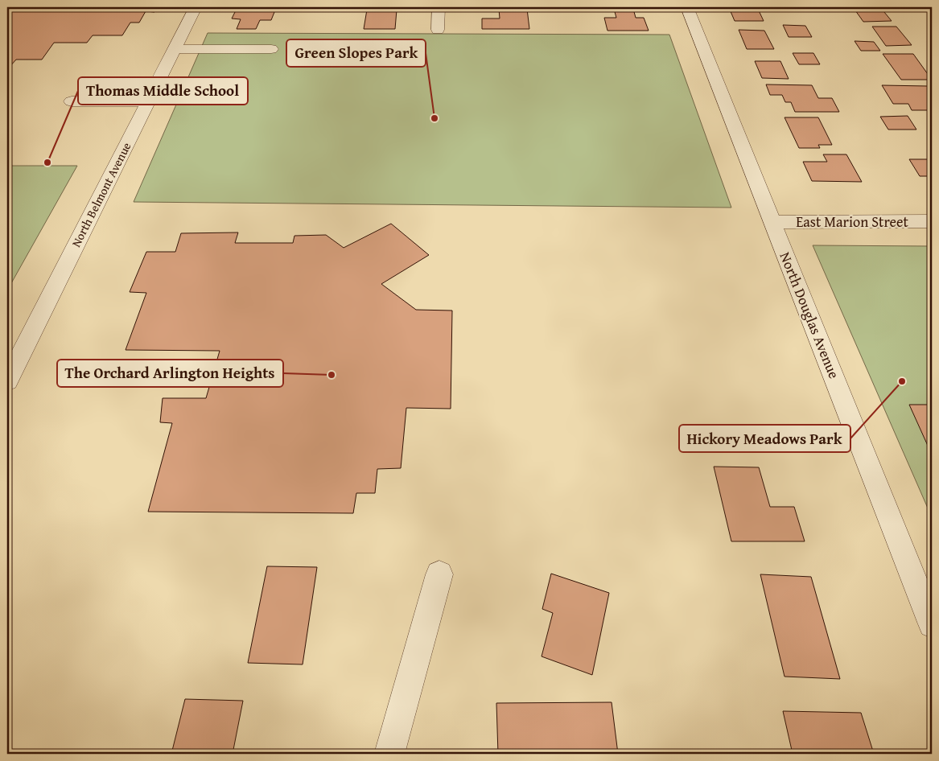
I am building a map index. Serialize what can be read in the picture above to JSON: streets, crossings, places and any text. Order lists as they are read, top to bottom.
{
  "streets": {
    "street": ["North Belmont Avenue", "East Marion Street", "North Douglas Avenue"]
  },
  "crossings": [
    ["East Marion Street", "North Douglas Avenue"]
  ],
  "places": [
    "Green Slopes Park",
    "Thomas Middle School",
    "The Orchard Arlington Heights",
    "Hickory Meadows Park"
  ]
}
